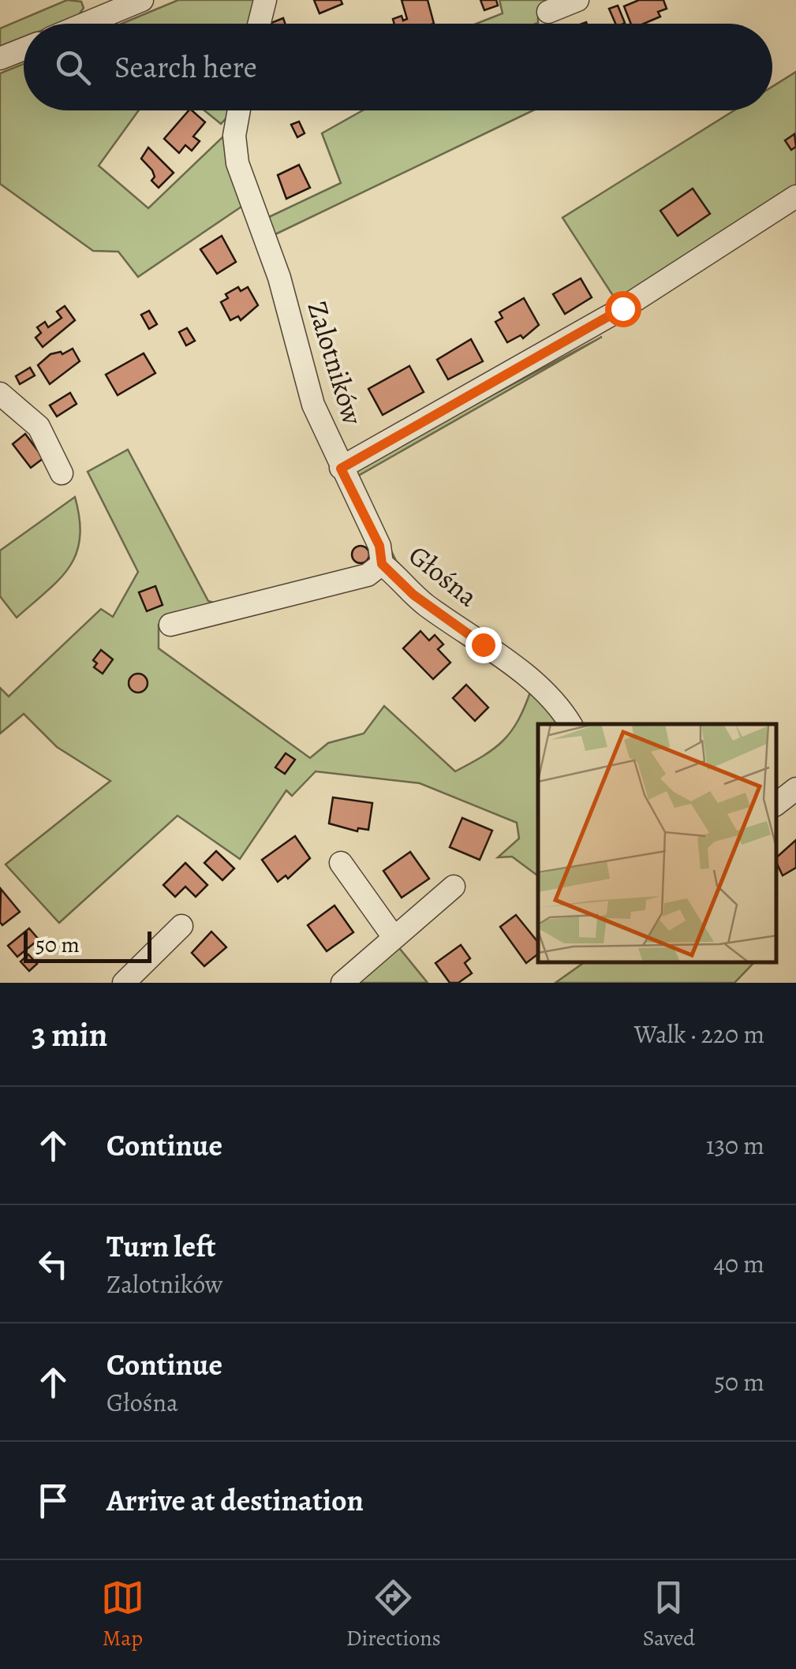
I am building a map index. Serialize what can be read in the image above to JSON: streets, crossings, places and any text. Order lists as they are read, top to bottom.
{
  "streets": {
    "street": ["Zalotników", "Głośna"]
  },
  "crossings": [
    ["Zalotników", "Głośna"]
  ],
  "scale_bar": "50 m",
  "page": {
    "search": "Search here",
    "scale": "50 m",
    "heading": ["3 min", "Walk · 220 m"],
    "list": [
      ["Continue", "130 m"],
      ["Turn left", "Zalotników", "40 m"],
      ["Continue", "Głośna", "50 m"],
      "Arrive at destination"
    ],
    "nav": ["Map", "Directions", "Saved"]
  }
}
